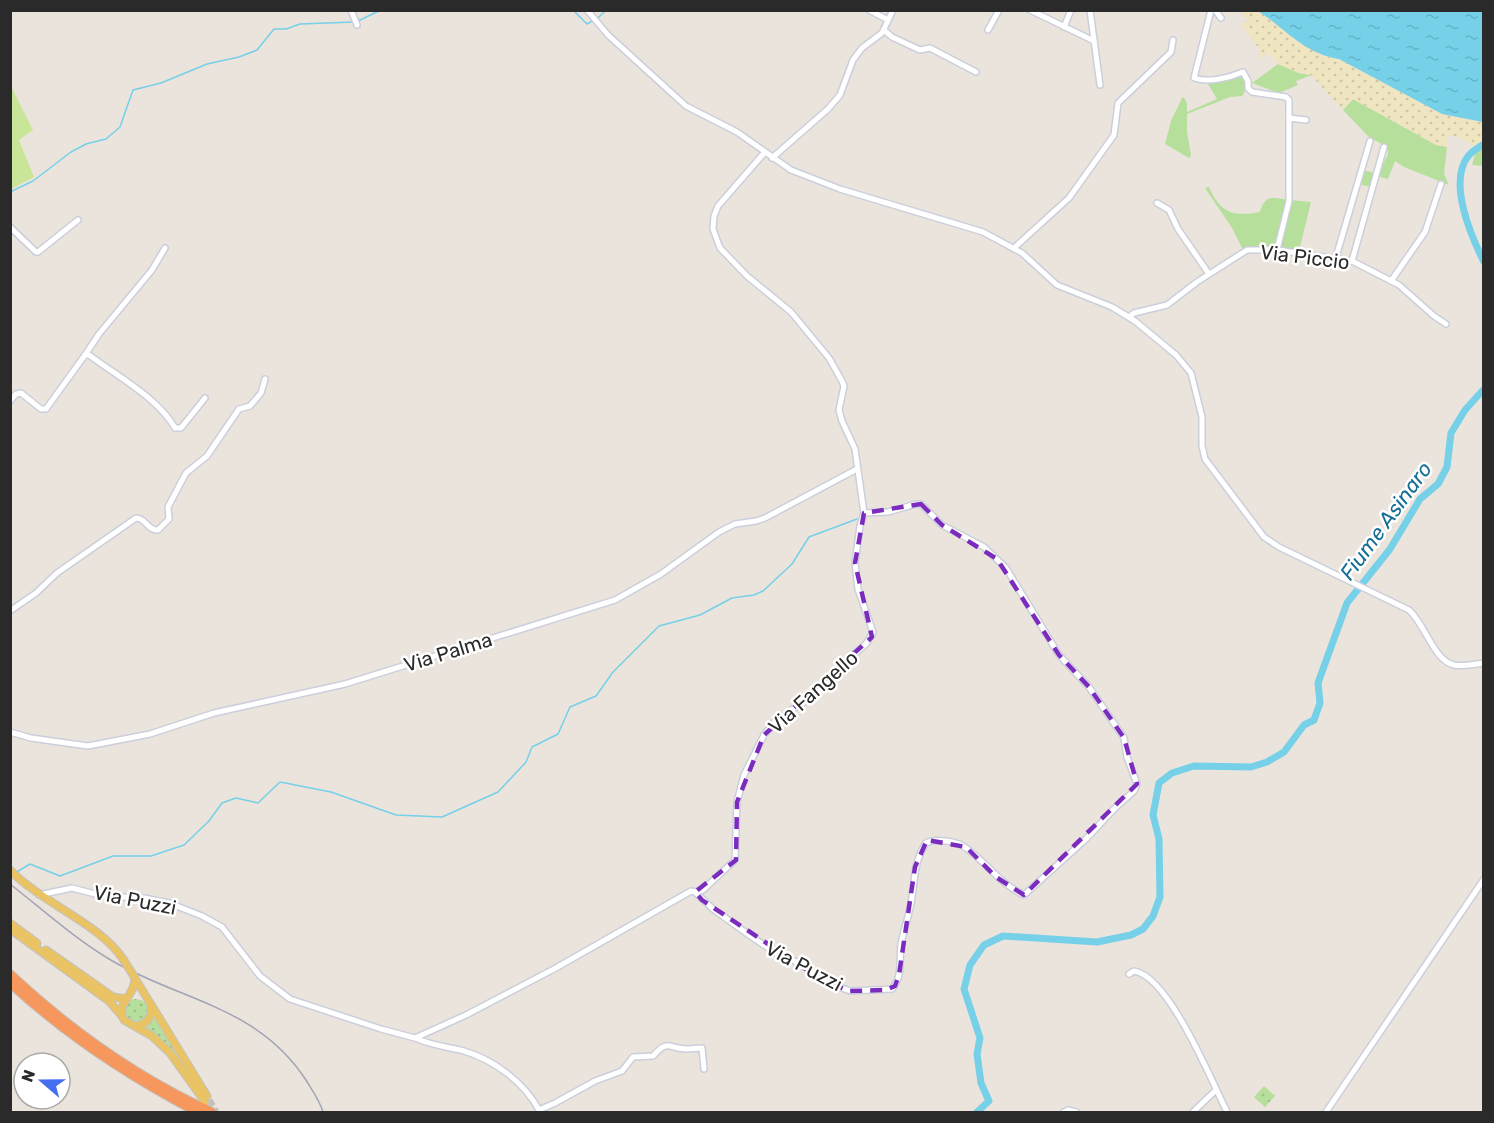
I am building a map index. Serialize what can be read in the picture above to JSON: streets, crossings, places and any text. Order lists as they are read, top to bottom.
{
  "streets": {
    "street": [
      "Via Piccio",
      "Via Palma",
      "Via Fangello",
      "Via Puzzi"
    ]
  },
  "crossings": [
    ["Via Palma", "Via Fangello"],
    ["Via Fangello", "Via Puzzi"]
  ],
  "water": ["Fiume Asinaro"],
  "north": "left"
}
